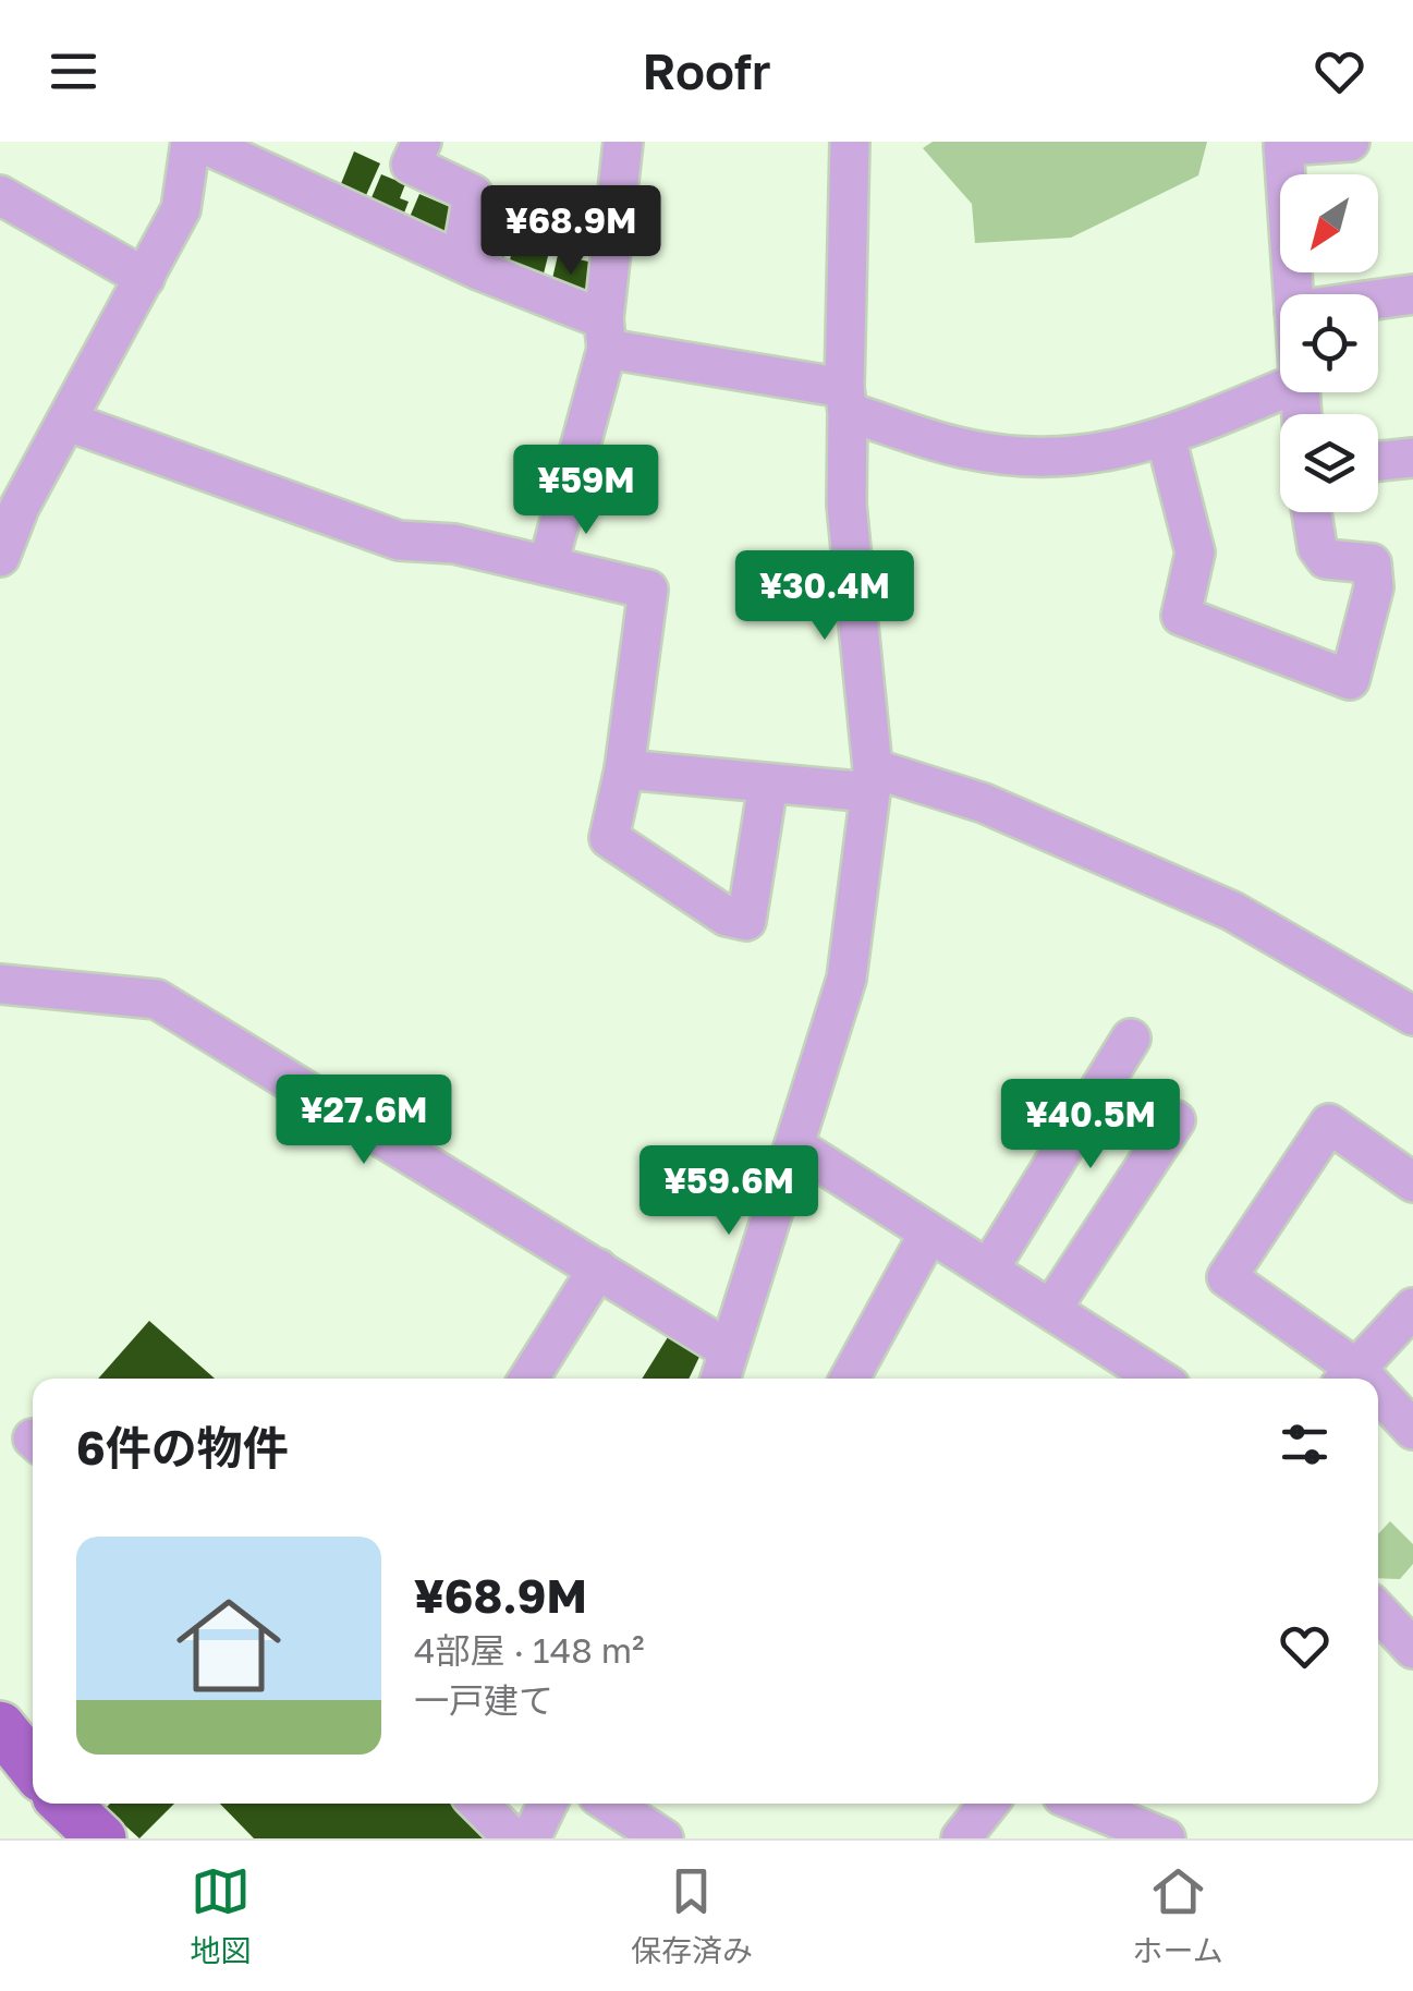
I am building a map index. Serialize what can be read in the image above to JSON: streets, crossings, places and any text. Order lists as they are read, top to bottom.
{
  "north": "bottom left",
  "page": {
    "header": "Roofr",
    "price": [
      "¥68.9M",
      "¥59M",
      "¥30.4M",
      "¥27.6M",
      "¥40.5M",
      "¥59.6M"
    ],
    "heading": "6件の物件",
    "list": [
      {
        "name": "¥68.9M",
        "note": "4部屋 · 148 m² · 一戸建て"
      }
    ],
    "tabs": ["地図", "保存済み", "ホーム"]
  }
}
